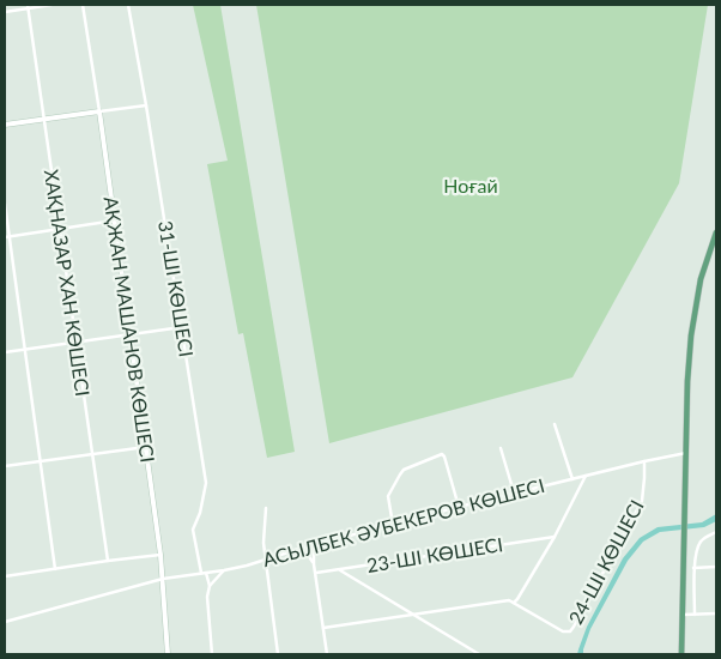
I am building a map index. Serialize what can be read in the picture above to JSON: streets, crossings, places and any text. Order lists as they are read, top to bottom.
{
  "streets": {
    "street": [
      "ХАҚНАЗАР ХАН КӨШЕСІ",
      "31-ШІ КӨШЕСІ",
      "АҚЖАН МАШАНОВ КӨШЕСІ",
      "АСЫЛБЕК ӘУБЕКЕРОВ КӨШЕСІ",
      "23-ШІ КӨШЕСІ",
      "24-ШІ КӨШЕСІ"
    ]
  },
  "crossings": [
    ["31-ШІ КӨШЕСІ", "АСЫЛБЕК ӘУБЕКЕРОВ КӨШЕСІ"],
    ["АҚЖАН МАШАНОВ КӨШЕСІ", "АСЫЛБЕК ӘУБЕКЕРОВ КӨШЕСІ"],
    ["АСЫЛБЕК ӘУБЕКЕРОВ КӨШЕСІ", "24-ШІ КӨШЕСІ"]
  ],
  "parks": ["Ноғай"]
}
